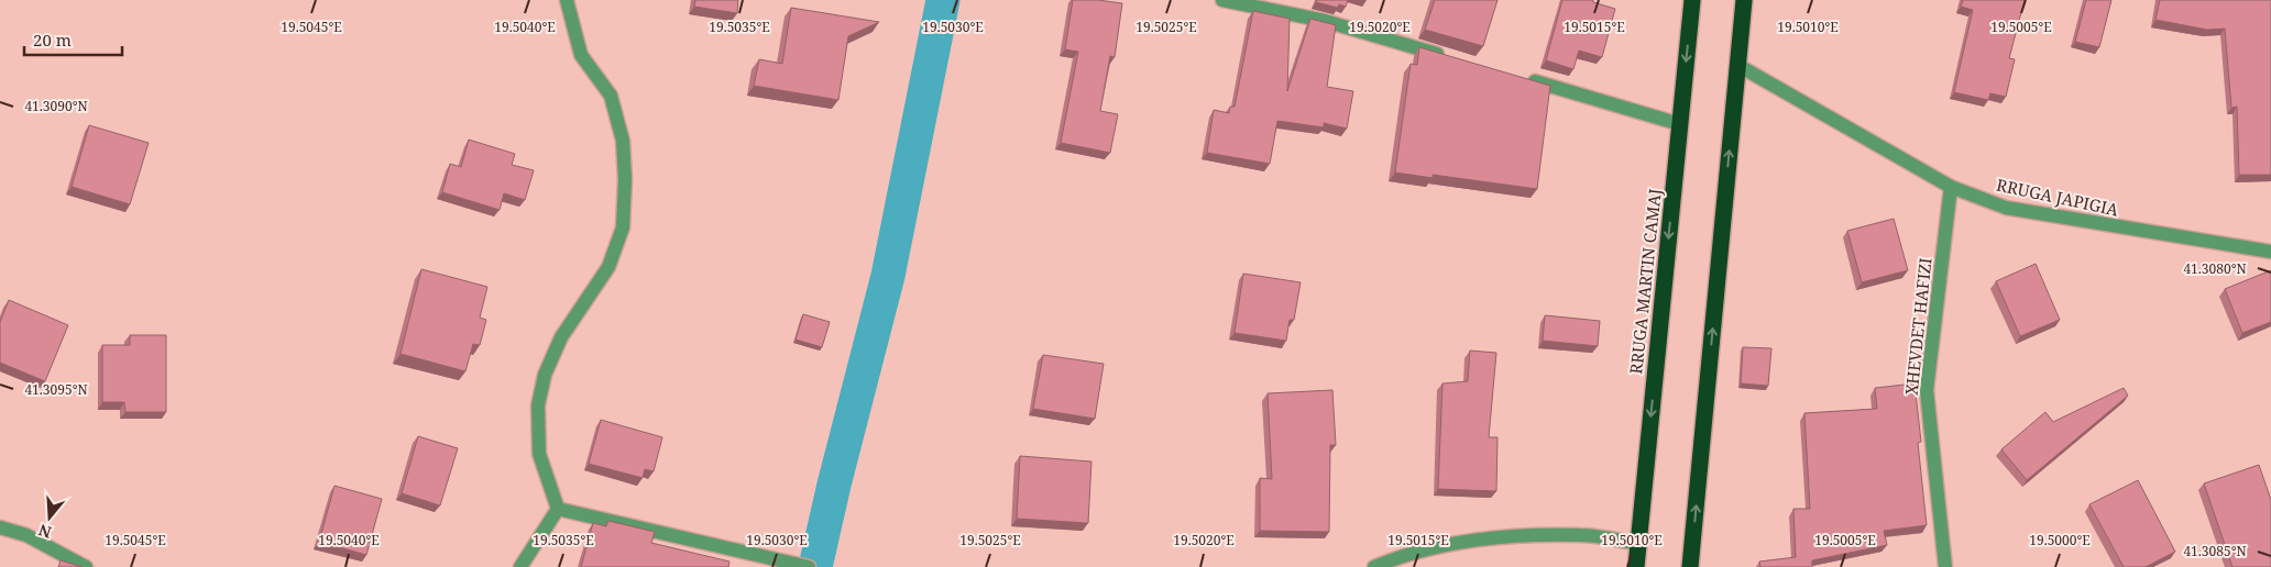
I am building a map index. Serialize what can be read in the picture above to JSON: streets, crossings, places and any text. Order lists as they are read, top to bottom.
{
  "streets": {
    "highway": ["RRUGA MARTIN CAMAJ"],
    "street": ["RRUGA JAPIGIA", "XHEVDET HAFIZI"]
  },
  "crossings": [
    ["RRUGA JAPIGIA", "XHEVDET HAFIZI"]
  ],
  "scale_bar": "20 m",
  "north": "bottom",
  "coordinates": [
    "19.5045°E",
    "19.5040°E",
    "19.5035°E",
    "19.5030°E",
    "19.5025°E",
    "19.5020°E",
    "19.5015°E",
    "19.5010°E",
    "19.5005°E",
    "41.3090°N",
    "41.3080°N",
    "41.3095°N",
    "19.5000°E",
    "41.3085°N"
  ]
}
